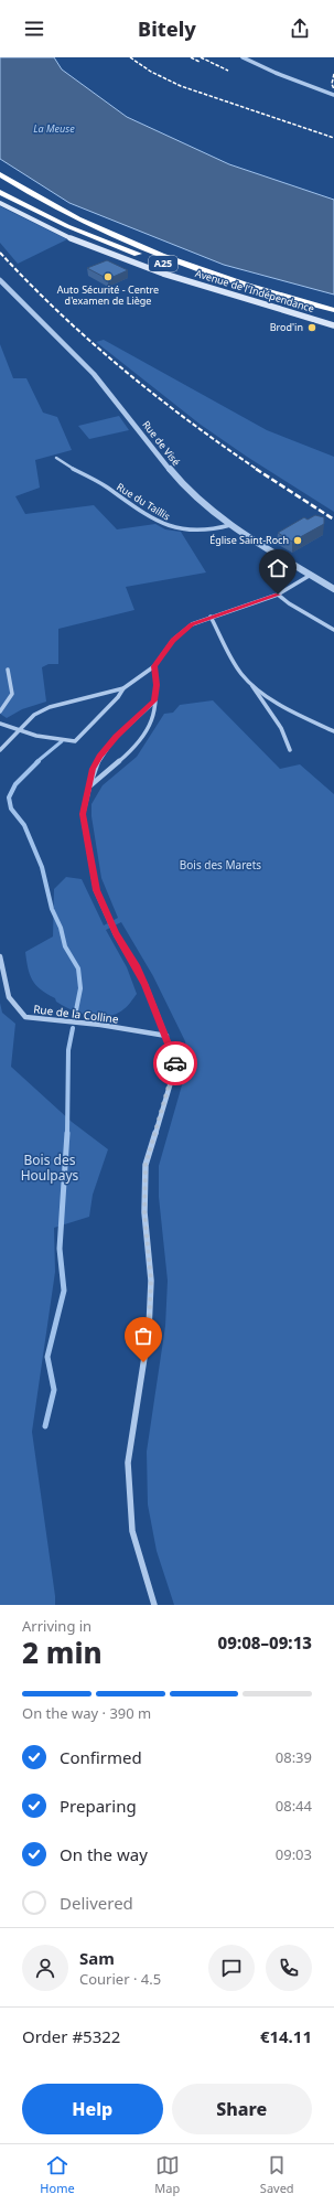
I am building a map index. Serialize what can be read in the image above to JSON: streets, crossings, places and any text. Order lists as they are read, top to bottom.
{
  "streets": {
    "highway": ["A25"],
    "main road": ["Avenue de l'Indépendance"],
    "street": ["Rue de Visé", "Rue du Taillis", "Rue de la Colline"]
  },
  "crossings": [
    ["Rue de Visé", "Rue du Taillis"]
  ],
  "water": ["La Meuse"],
  "parks": ["Bois des Marets", "Bois des Houlpays"],
  "places": ["Auto Sécurité - Centre d'examen de Liège", "Brod'in", "Église Saint-Roch"],
  "page": {
    "header": "Bitely",
    "heading": ["2 min", "Arriving in", "09:08–09:13"],
    "panel": [
      "Sam",
      "Courier · 4.5",
      "Order #5322",
      "€14.11"
    ],
    "bar": "On the way · 390 m",
    "list": [
      ["Confirmed", "08:39"],
      ["Preparing", "08:44"],
      ["On the way", "09:03"],
      "Delivered"
    ],
    "buttons": ["Help", "Share"],
    "tabs": ["Home", "Map", "Saved"]
  }
}
